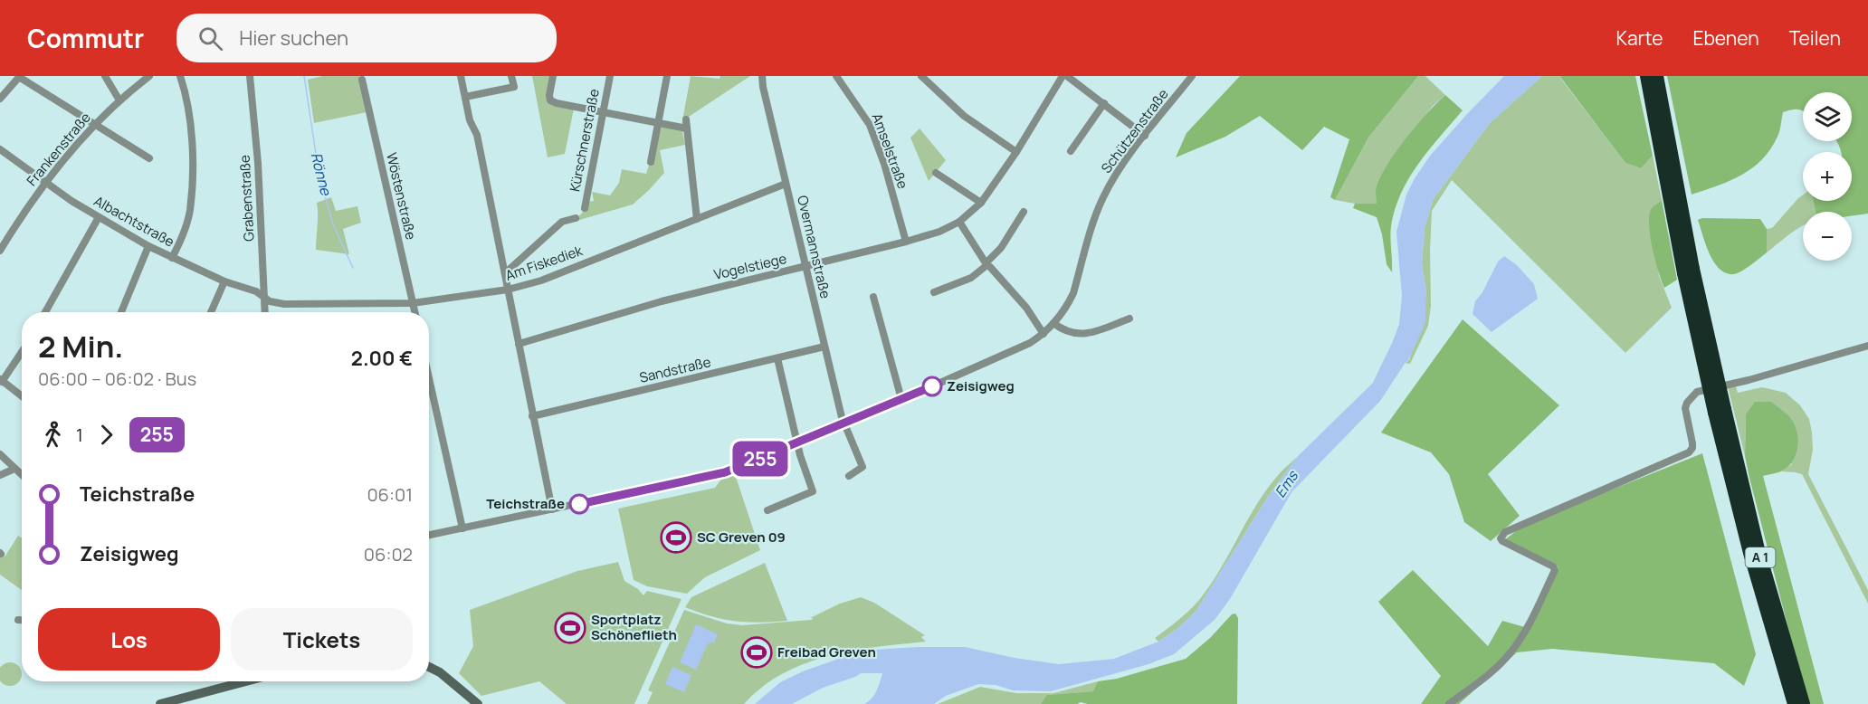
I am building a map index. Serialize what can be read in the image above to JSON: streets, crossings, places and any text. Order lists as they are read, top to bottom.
{
  "streets": {
    "highway": ["A 1"],
    "street": [
      "Schützenstraße",
      "Kürschnerstraße",
      "Frankenstraße",
      "Amselstraße",
      "Wöstenstraße",
      "Grabenstraße",
      "Albachtstraße",
      "Overmannstraße",
      "Am Fiskediek",
      "Vogelstiege",
      "Sandstraße"
    ]
  },
  "crossings": [
    ["Schützenstraße", "Overmannstraße"],
    ["Frankenstraße", "Albachtstraße"],
    ["Amselstraße", "Vogelstiege"],
    ["Wöstenstraße", "Am Fiskediek"],
    ["Grabenstraße", "Albachtstraße"],
    ["Grabenstraße", "Am Fiskediek"],
    ["Albachtstraße", "Am Fiskediek"],
    ["Overmannstraße", "Am Fiskediek"],
    ["Overmannstraße", "Vogelstiege"],
    ["Overmannstraße", "Sandstraße"]
  ],
  "water": ["Rönne", "Ems"],
  "places": {
    "other": ["Zeisigweg", "Teichstraße"],
    "sports": ["SC Greven 09", "Sportplatz Schöneflieth", "Freibad Greven"]
  },
  "lines": ["bus line 255"],
  "page": {
    "header": "Commutr",
    "search": "Hier suchen",
    "nav": ["Karte", "Ebenen", "Teilen"],
    "on_map": "255",
    "map_buttons": ["+", "−"],
    "heading": ["2 Min.", "06:00 – 06:02 · Bus", "2.00 €"],
    "legs": ["1", "255"],
    "list": [
      {
        "name": "Teichstraße",
        "value": "06:01"
      },
      {
        "name": "Zeisigweg",
        "value": "06:02"
      }
    ],
    "buttons": ["Los", "Tickets"]
  }
}
